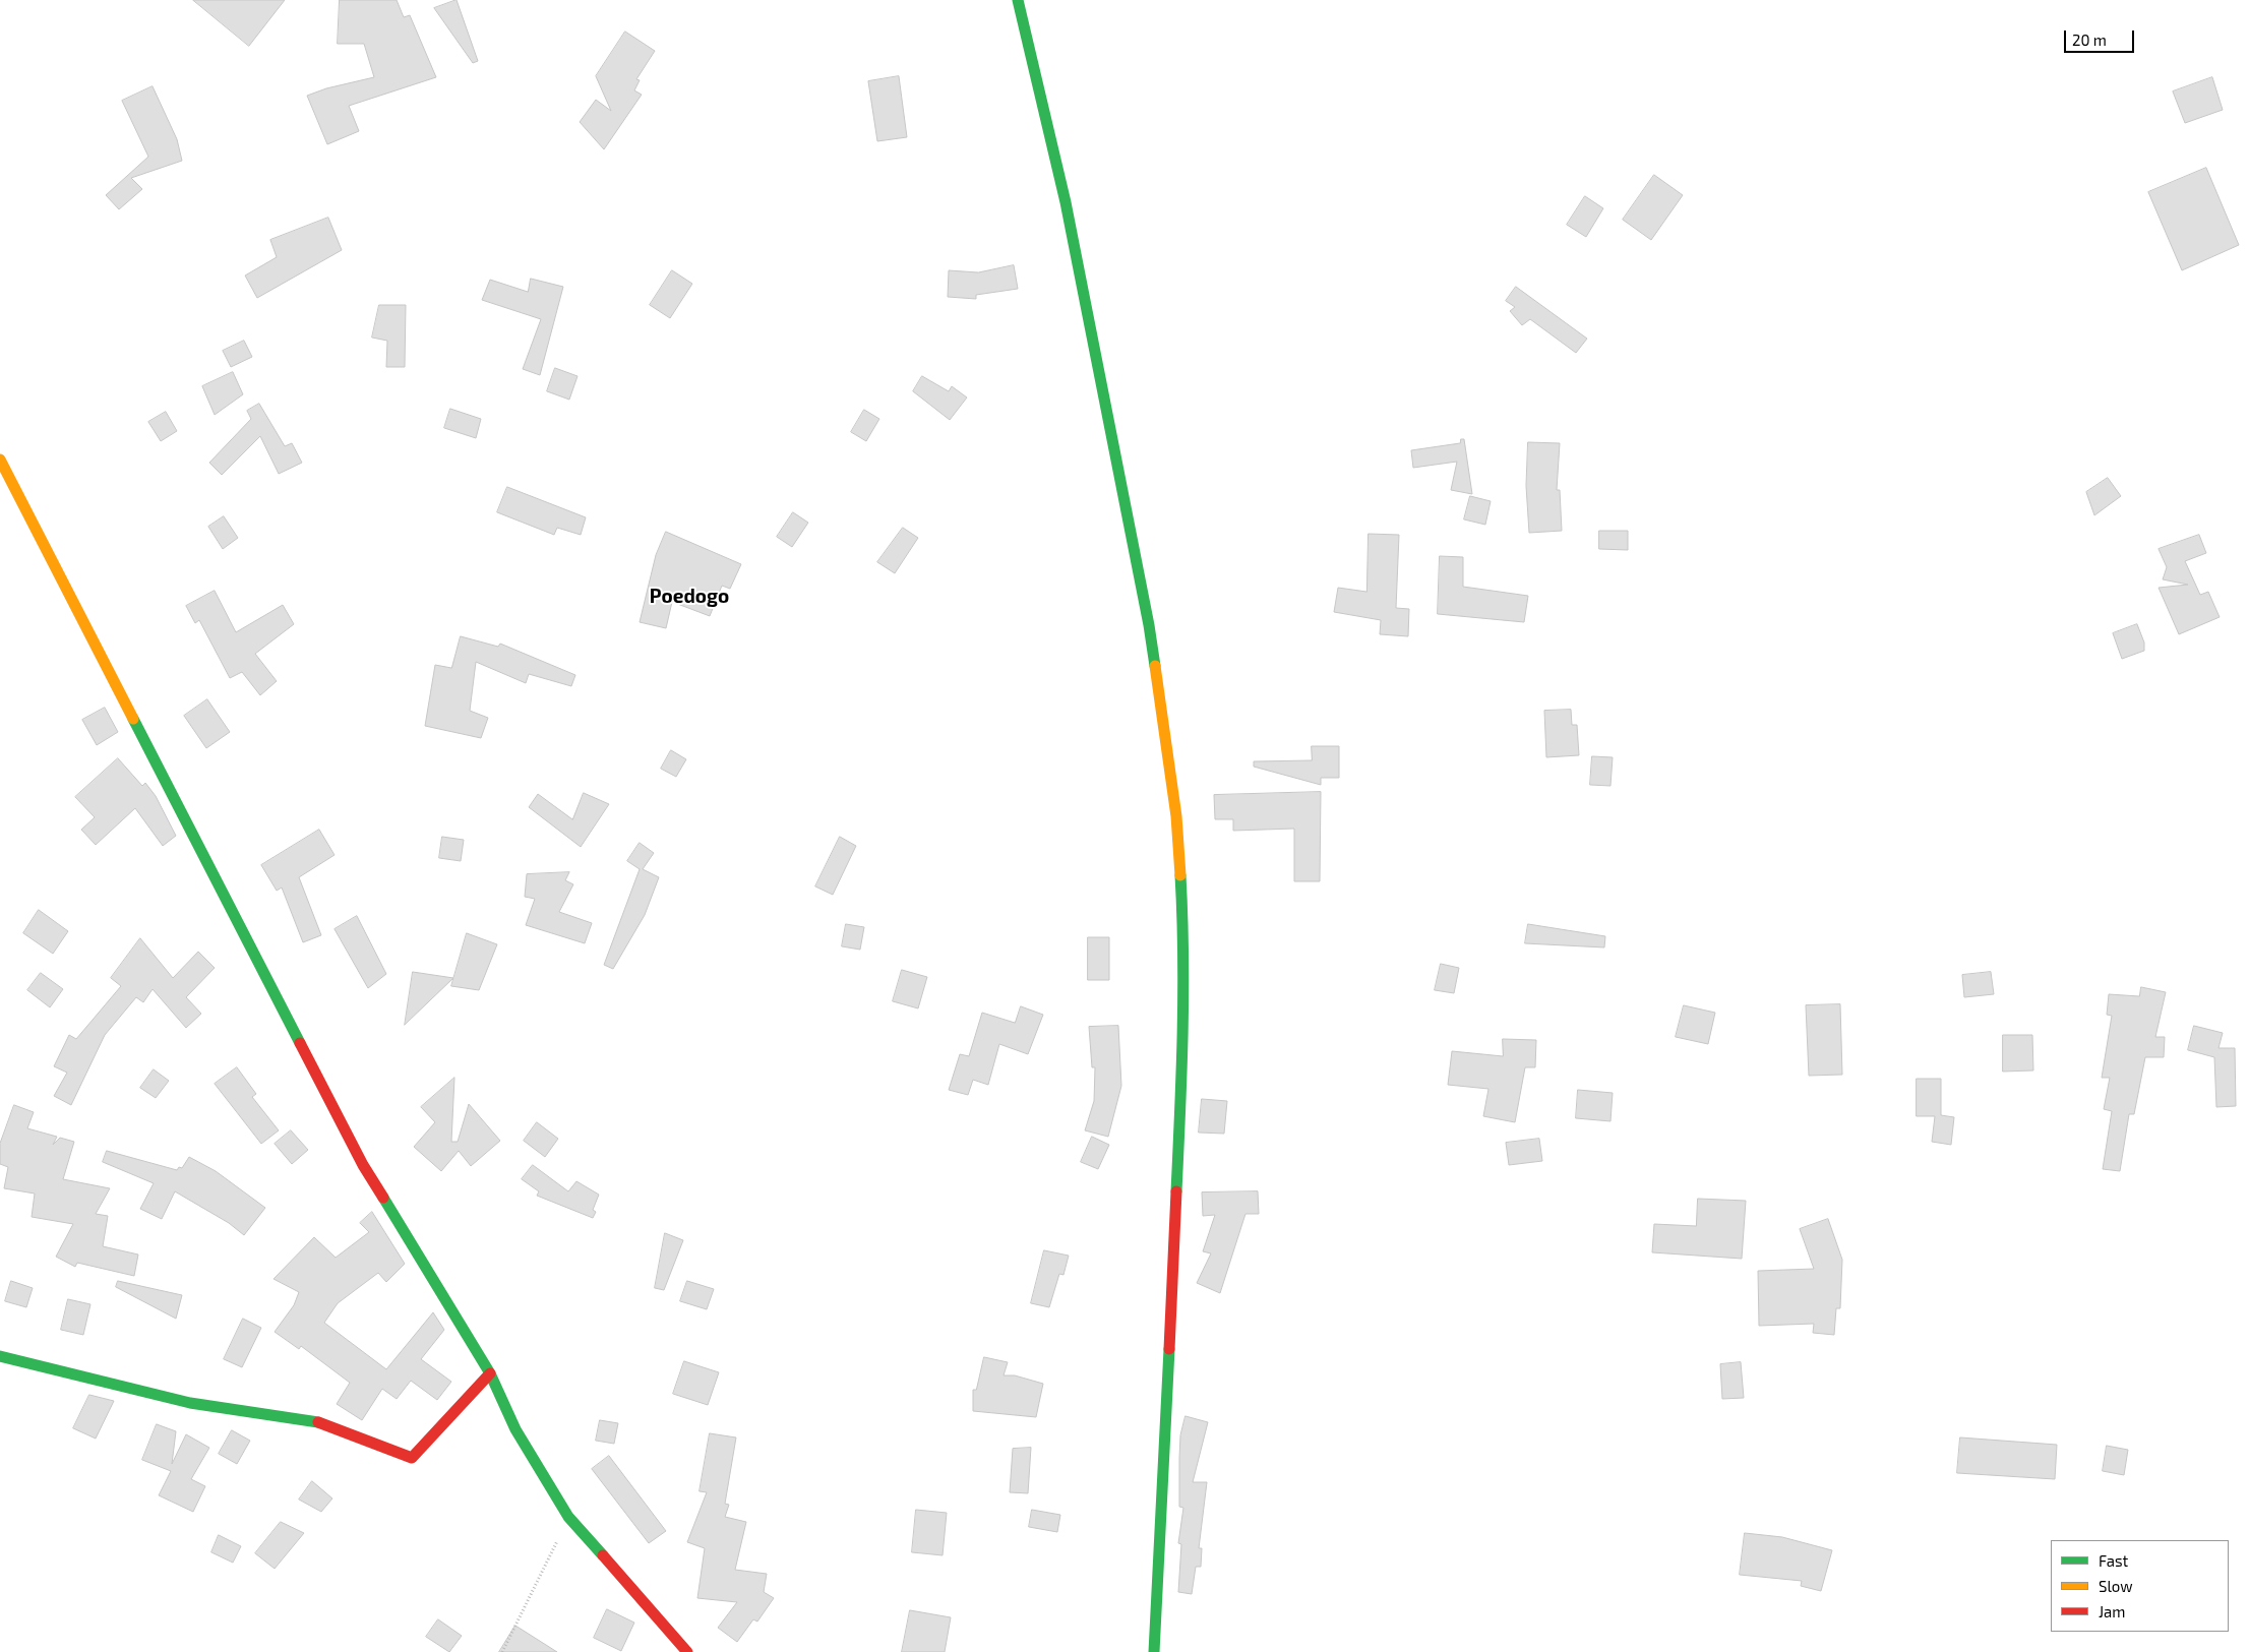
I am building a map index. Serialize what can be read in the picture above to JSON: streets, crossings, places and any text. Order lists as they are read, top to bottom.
{
  "districts": ["Poedogo"],
  "legend": ["Fast", "Slow", "Jam"],
  "scale_bar": "20 m"
}
